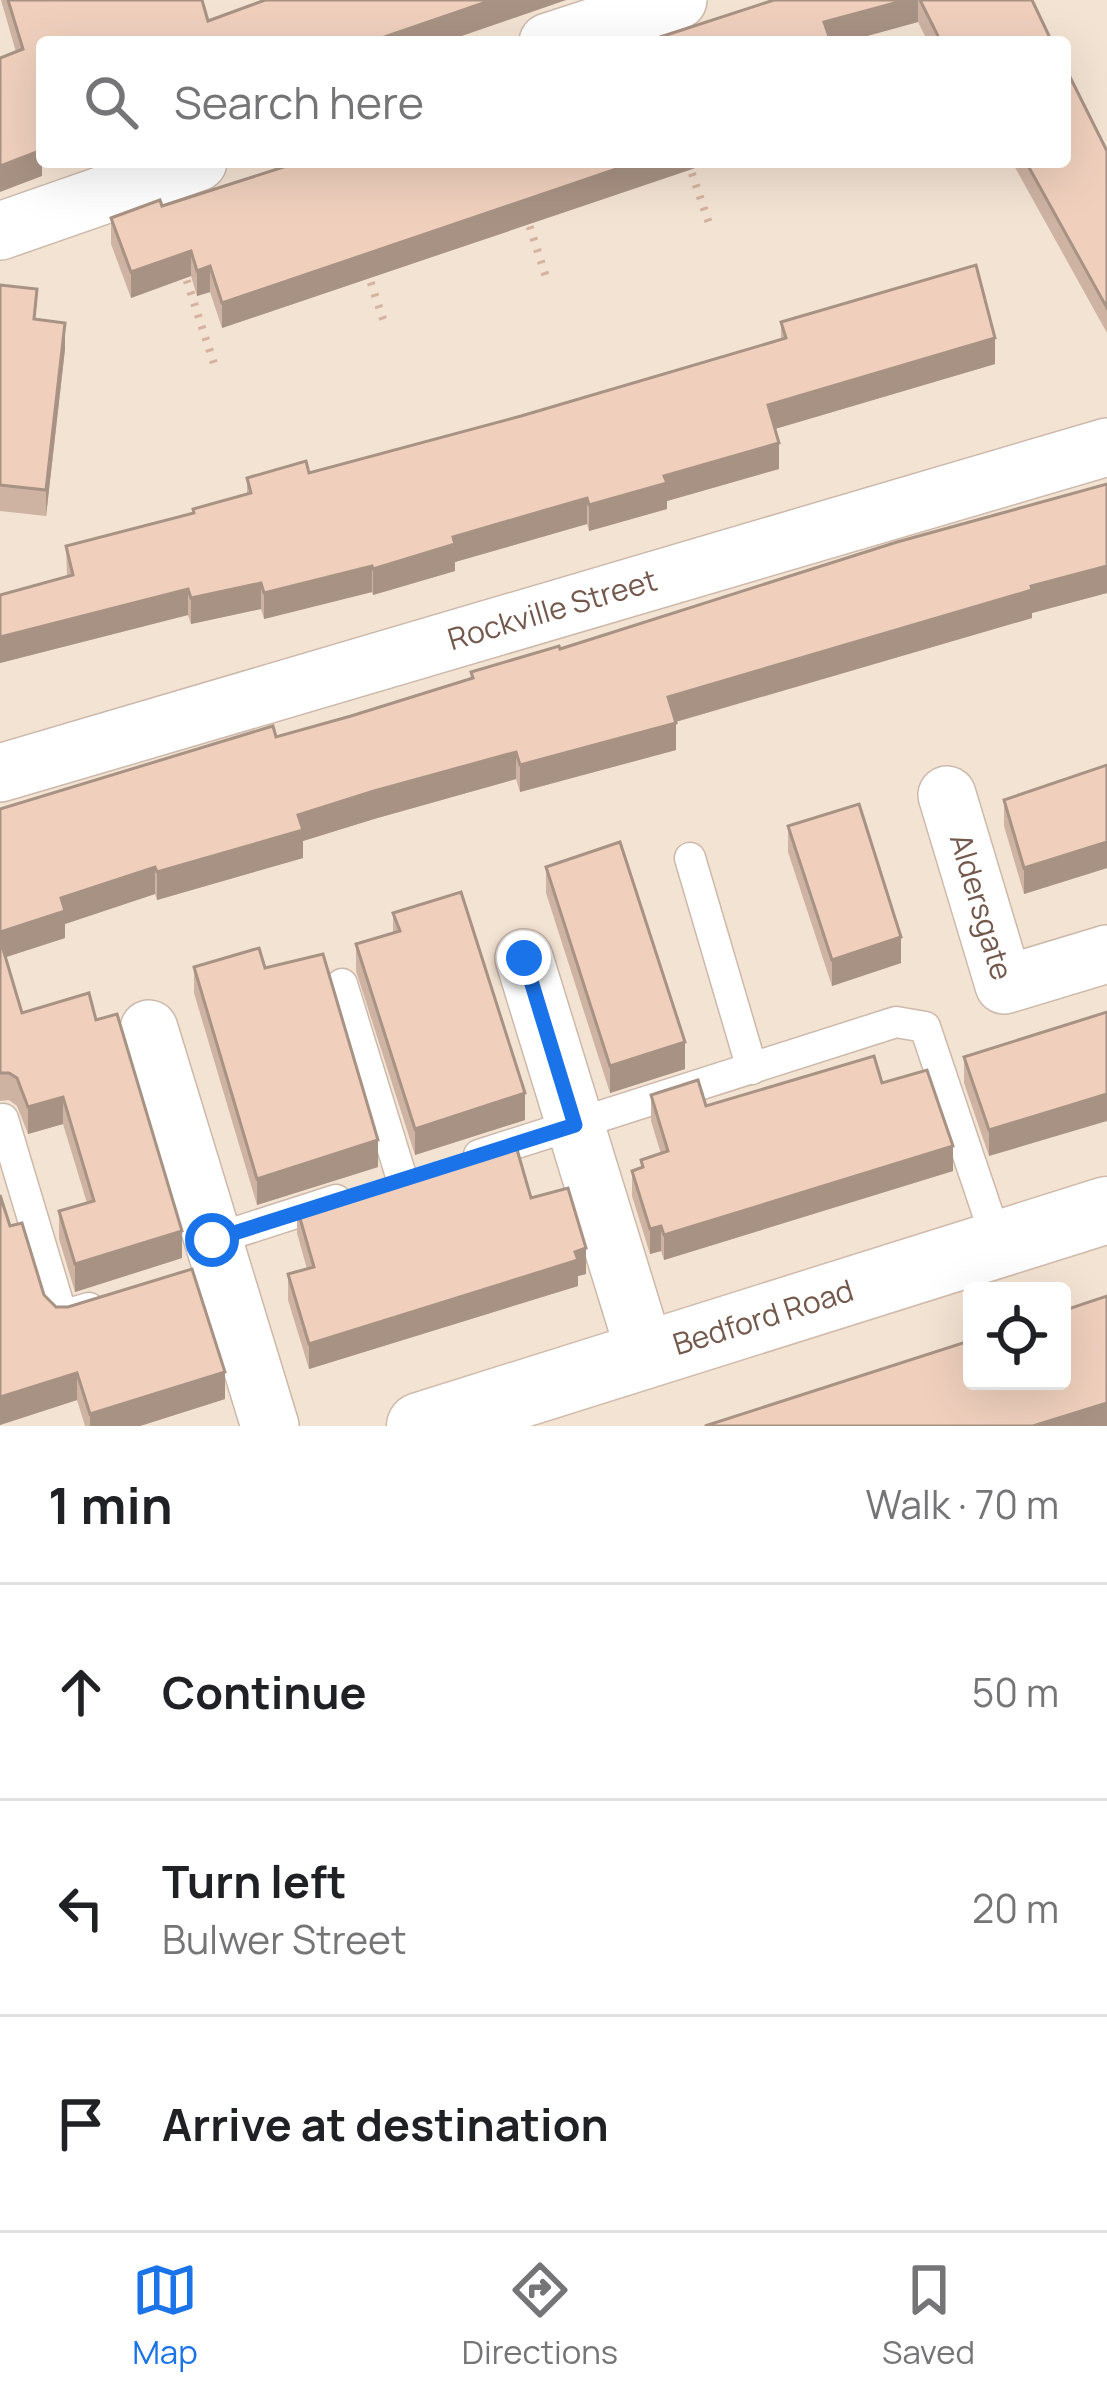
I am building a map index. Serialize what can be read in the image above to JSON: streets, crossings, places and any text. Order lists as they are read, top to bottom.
{
  "streets": {
    "main road": ["Bedford Road"],
    "street": ["Rockville Street", "Aldersgate"]
  },
  "page": {
    "search": "Search here",
    "heading": ["1 min", "Walk · 70 m"],
    "list": [
      ["Continue", "50 m"],
      ["Turn left", "Bulwer Street", "20 m"],
      "Arrive at destination"
    ],
    "nav": ["Map", "Directions", "Saved"]
  }
}
